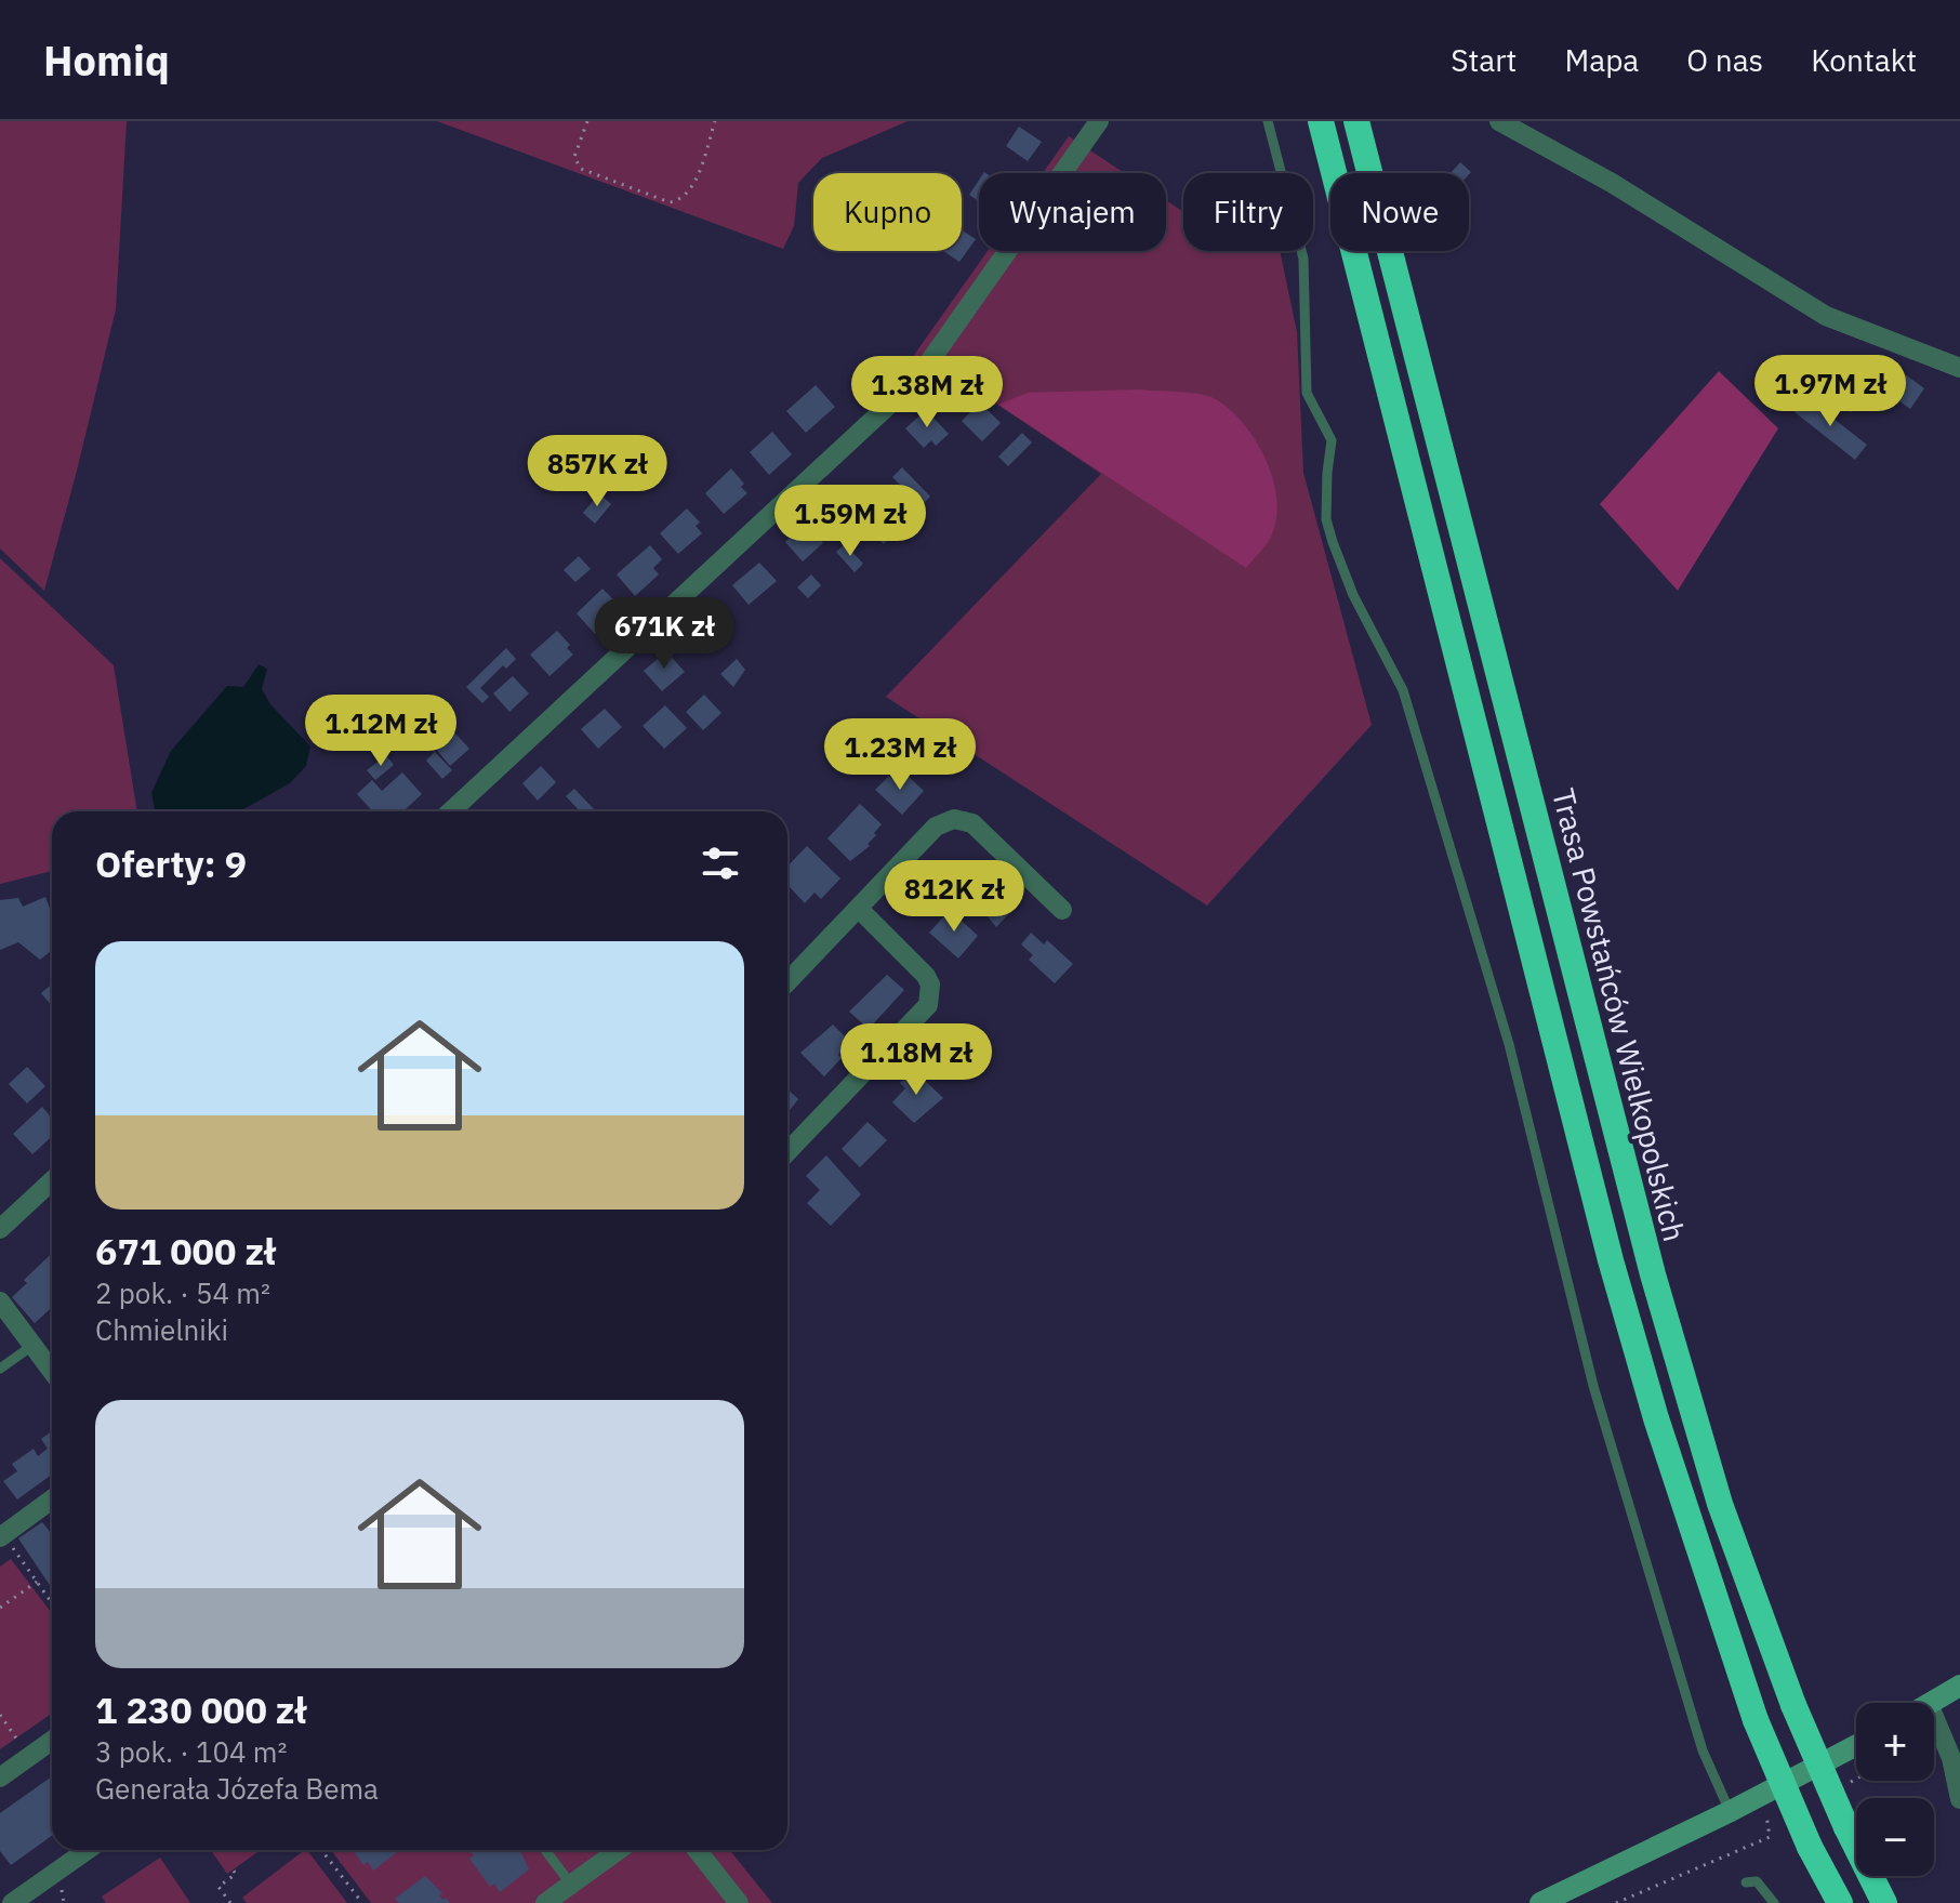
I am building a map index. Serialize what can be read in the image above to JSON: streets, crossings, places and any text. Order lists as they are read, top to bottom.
{
  "streets": {
    "highway": ["Trasa Powstańców Wielkopolskich"]
  },
  "page": {
    "header": "Homiq",
    "nav": [
      "Start",
      "Mapa",
      "O nas",
      "Kontakt"
    ],
    "chip": [
      "Kupno",
      "Wynajem",
      "Filtry",
      "Nowe"
    ],
    "price": [
      "1.97M zł",
      "1.38M zł",
      "857K zł",
      "1.59M zł",
      "671K zł",
      "1.12M zł",
      "1.23M zł",
      "812K zł",
      "1.18M zł"
    ],
    "heading": "Oferty: 9",
    "list": [
      {
        "name": "671 000 zł",
        "note": "2 pok. · 54 m² · Chmielniki"
      },
      {
        "name": "1 230 000 zł",
        "note": "3 pok. · 104 m² · Generała Józefa Bema"
      }
    ],
    "map_buttons": ["+", "−"]
  }
}
